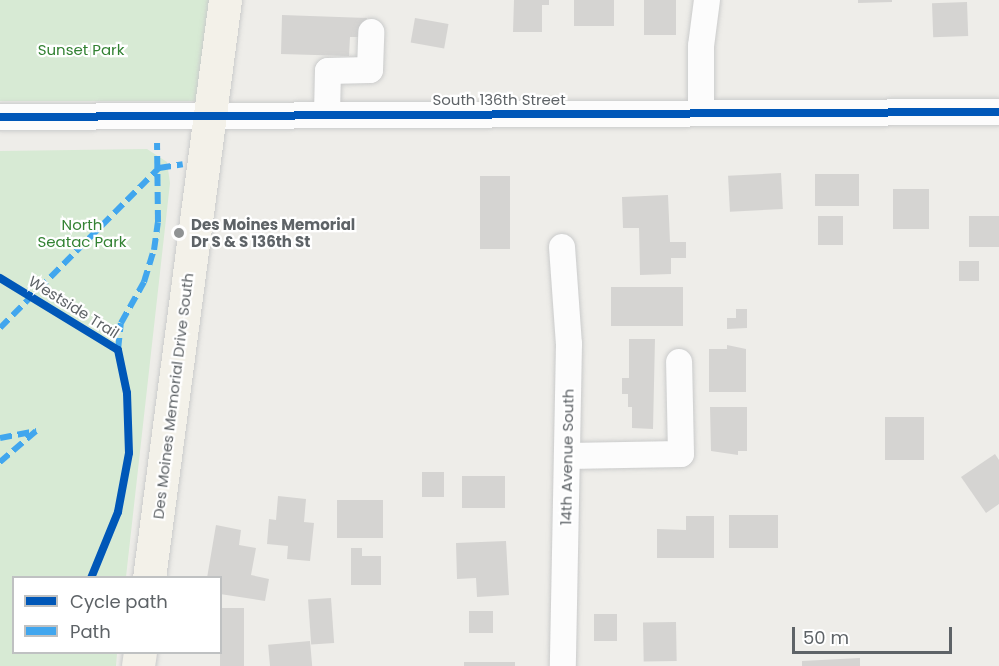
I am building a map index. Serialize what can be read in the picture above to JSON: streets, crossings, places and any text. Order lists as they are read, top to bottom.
{
  "streets": {
    "main road": ["Des Moines Memorial Drive South"],
    "street": ["South 136th Street", "14th Avenue South"],
    "cycle path": ["Westside Trail"]
  },
  "crossings": [
    ["South 136th Street", "Des Moines Memorial Drive South"]
  ],
  "parks": ["Sunset Park", "North Seatac Park"],
  "places": ["Des Moines Memorial Dr S & S 136th St"],
  "legend": ["Cycle path", "Path"],
  "scale_bar": "50 m"
}
